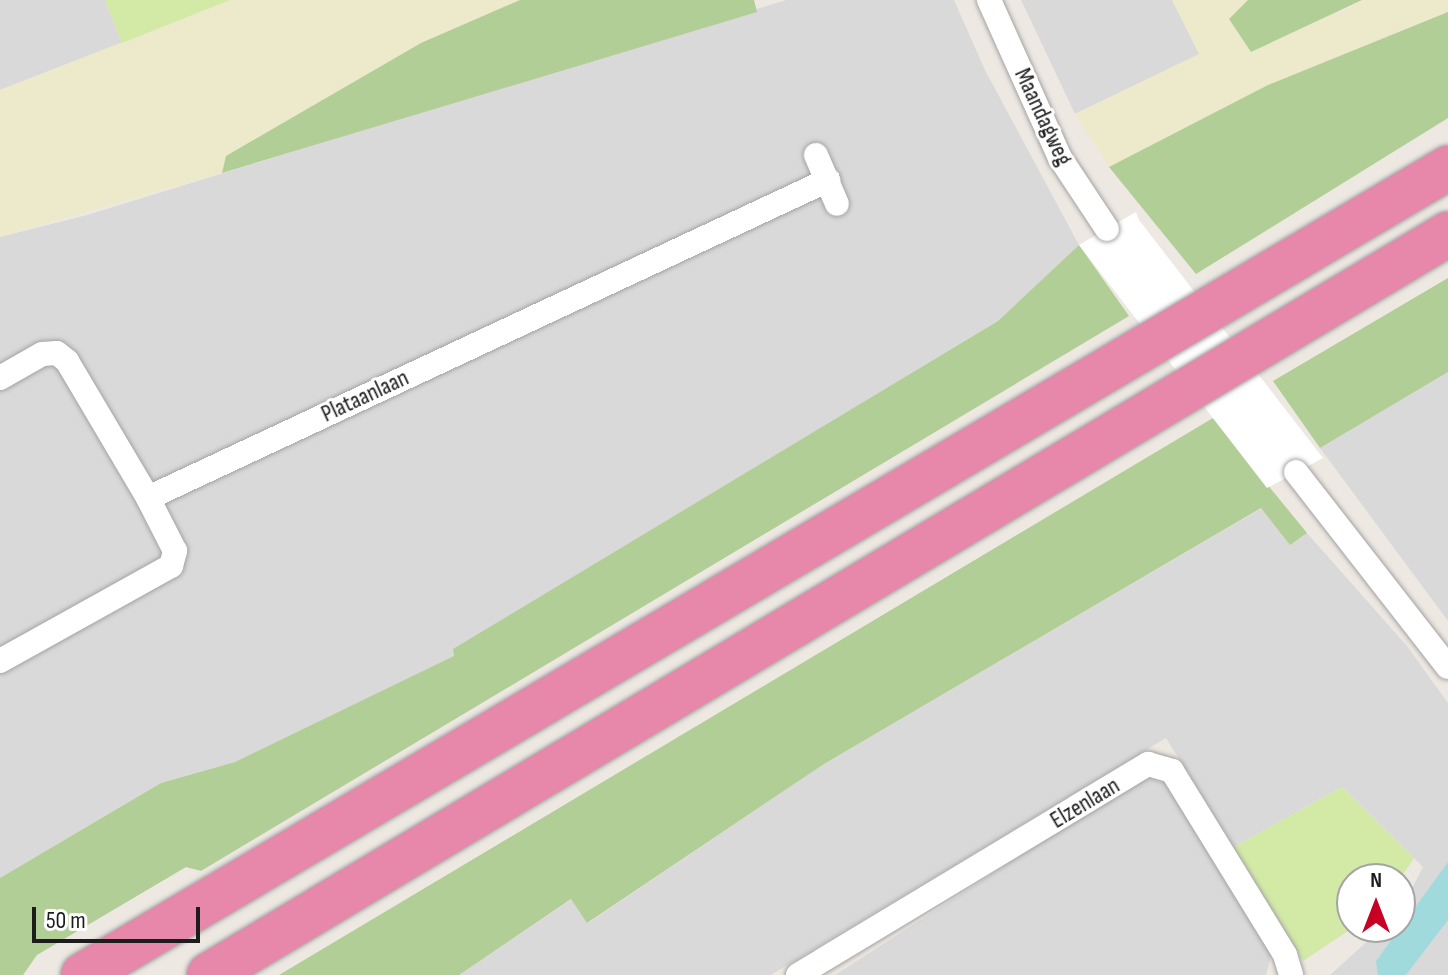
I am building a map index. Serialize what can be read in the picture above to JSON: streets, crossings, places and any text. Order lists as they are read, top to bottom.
{
  "streets": {
    "street": ["Maandagweg", "Plataanlaan", "Elzenlaan"]
  },
  "scale_bar": "50 m",
  "north": "top"
}
